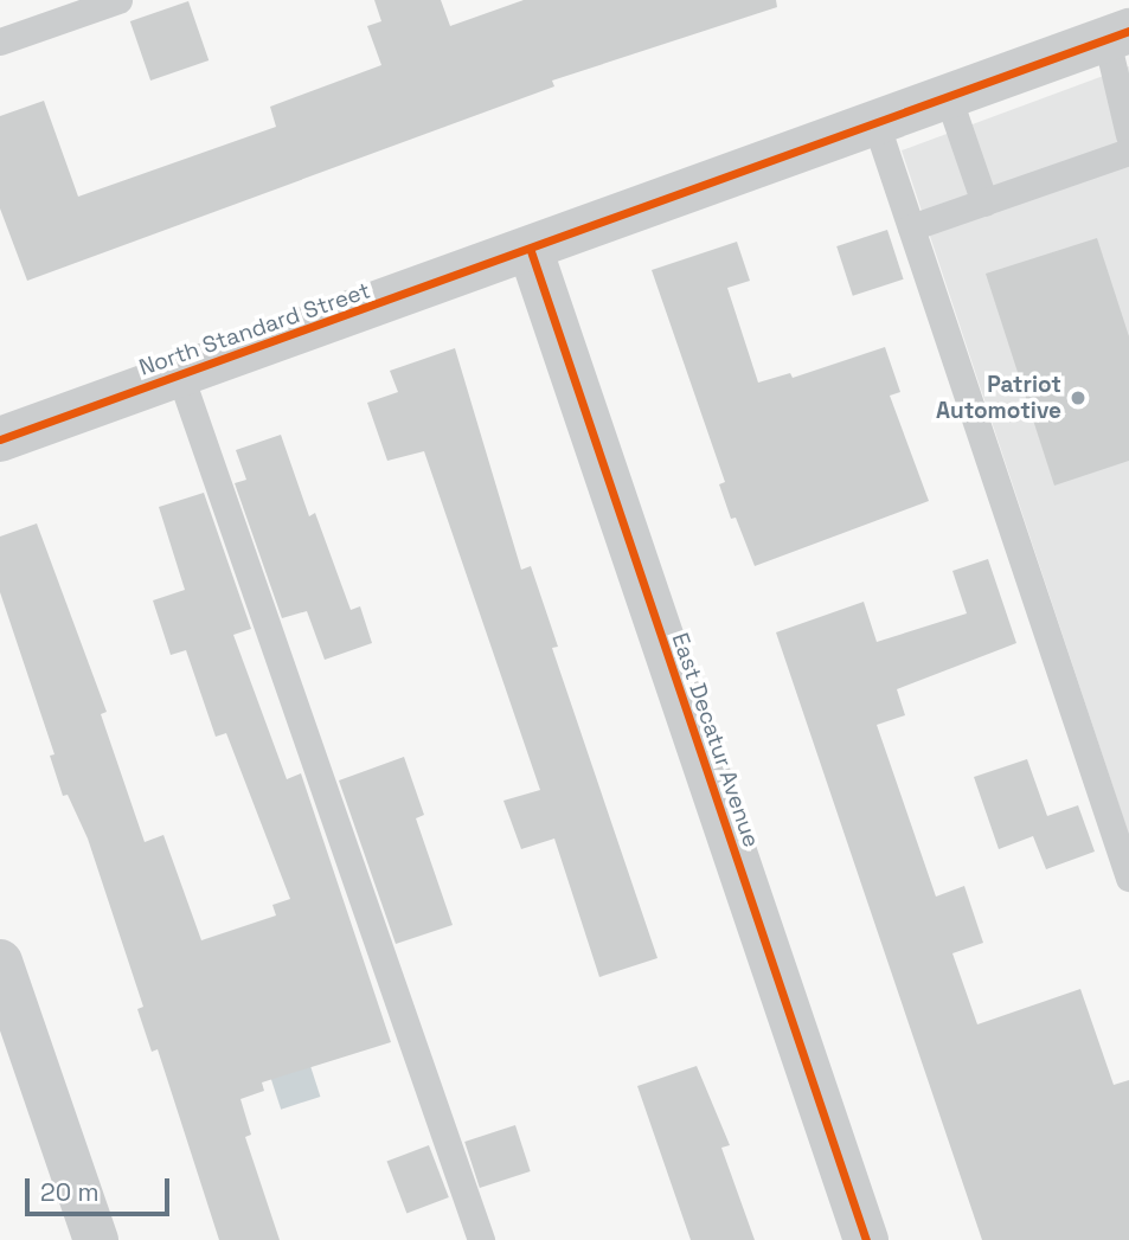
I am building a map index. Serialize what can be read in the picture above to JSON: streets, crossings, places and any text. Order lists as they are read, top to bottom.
{
  "streets": {
    "street": ["North Standard Street", "East Decatur Avenue"]
  },
  "crossings": [
    ["North Standard Street", "East Decatur Avenue"]
  ],
  "places": ["Patriot Automotive"],
  "scale_bar": "20 m"
}
